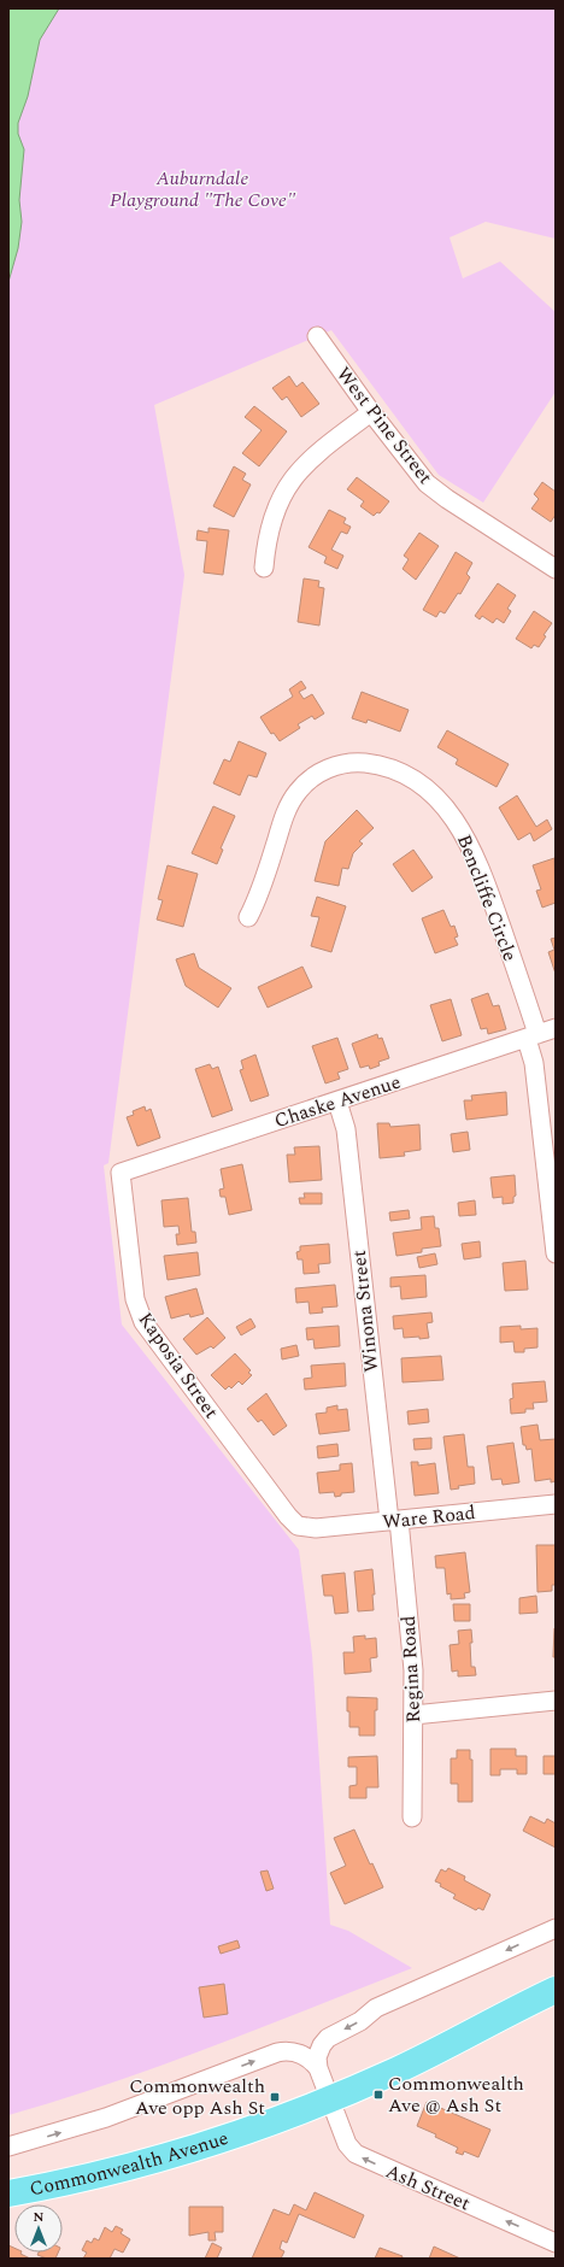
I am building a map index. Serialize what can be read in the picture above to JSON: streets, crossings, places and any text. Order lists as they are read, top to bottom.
{
  "streets": {
    "main road": ["Commonwealth Avenue"],
    "street": [
      "West Pine Street",
      "Bencliffe Circle",
      "Chaske Avenue",
      "Winona Street",
      "Kaposia Street",
      "Ware Road",
      "Regina Road",
      "Ash Street"
    ]
  },
  "crossings": [
    ["Bencliffe Circle", "Chaske Avenue"],
    ["Chaske Avenue", "Winona Street"],
    ["Chaske Avenue", "Kaposia Street"],
    ["Winona Street", "Ware Road"],
    ["Winona Street", "Regina Road"],
    ["Kaposia Street", "Ware Road"],
    ["Ware Road", "Regina Road"],
    ["Commonwealth Avenue", "Ash Street"]
  ],
  "one_way": ["Ash Street"],
  "parks": ["Auburndale Playground \"The Cove\""],
  "places": {
    "transit": ["Commonwealth Ave @ Ash St", "Commonwealth Ave opp Ash St"]
  },
  "north": "top"
}
